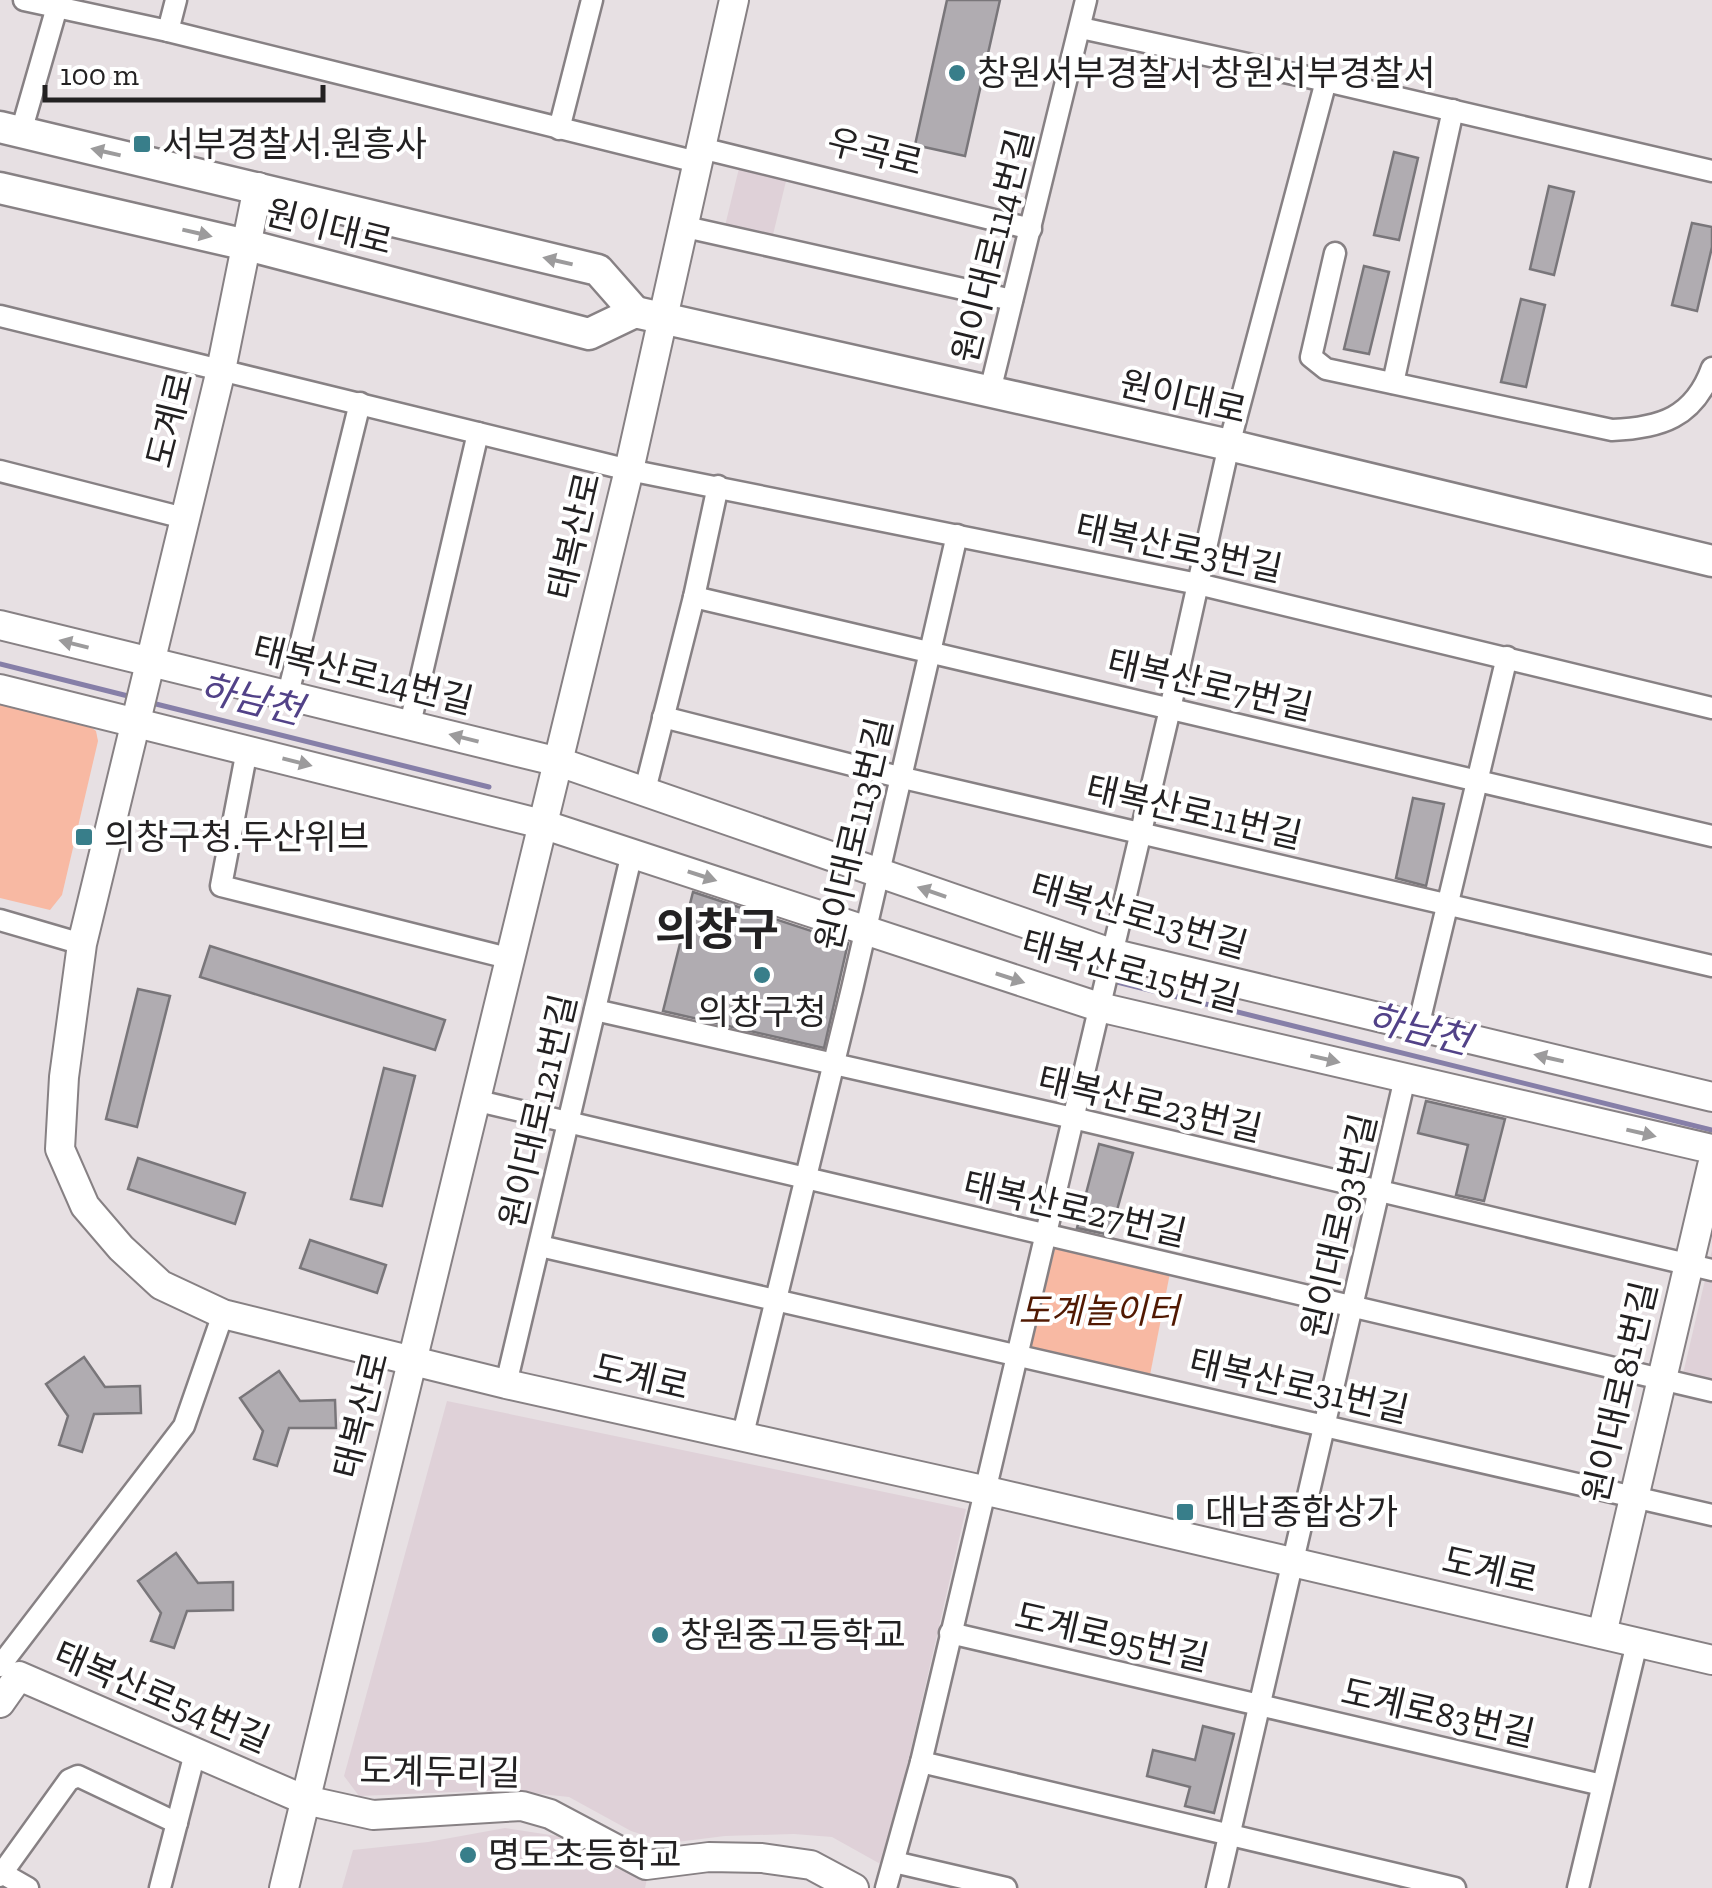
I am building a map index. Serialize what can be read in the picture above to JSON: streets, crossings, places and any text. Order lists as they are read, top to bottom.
{
  "streets": {
    "main road": ["원이대로"],
    "street": [
      "우곡로",
      "원이대로114번길",
      "도계로",
      "태복산로",
      "태복산로3번길",
      "태복산로14번길",
      "태복산로7번길",
      "태복산로11번길",
      "원이대로113번길",
      "태복산로13번길",
      "태복산로15번길",
      "태복산로23번길",
      "원이대로121번길",
      "태복산로27번길",
      "원이대로93번길",
      "태복산로31번길",
      "원이대로81번길",
      "도계로95번길",
      "태복산로54번길",
      "도계로83번길",
      "도계두리길"
    ]
  },
  "crossings": [
    ["우곡로", "원이대로114번길"],
    ["원이대로", "원이대로114번길"],
    ["원이대로", "도계로"],
    ["원이대로", "태복산로"],
    ["도계로", "태복산로"],
    ["도계로", "태복산로3번길"],
    ["도계로", "태복산로14번길"],
    ["도계로", "원이대로113번길"],
    ["도계로", "태복산로15번길"],
    ["도계로", "원이대로121번길"],
    ["도계로", "원이대로93번길"],
    ["도계로", "원이대로81번길"],
    ["태복산로", "태복산로3번길"],
    ["태복산로", "태복산로14번길"],
    ["태복산로", "태복산로13번길"],
    ["태복산로", "태복산로15번길"],
    ["태복산로", "태복산로27번길"],
    ["태복산로", "태복산로54번길"],
    ["태복산로", "도계두리길"],
    ["태복산로3번길", "원이대로113번길"],
    ["태복산로14번길", "태복산로13번길"],
    ["태복산로7번길", "원이대로113번길"],
    ["태복산로11번길", "원이대로113번길"],
    ["원이대로113번길", "태복산로13번길"],
    ["원이대로113번길", "태복산로15번길"],
    ["원이대로113번길", "태복산로23번길"],
    ["원이대로113번길", "태복산로27번길"],
    ["원이대로113번길", "태복산로31번길"],
    ["태복산로15번길", "원이대로121번길"],
    ["태복산로15번길", "원이대로93번길"],
    ["태복산로23번길", "원이대로121번길"],
    ["태복산로23번길", "원이대로93번길"],
    ["태복산로23번길", "원이대로81번길"],
    ["원이대로121번길", "태복산로27번길"],
    ["원이대로121번길", "태복산로31번길"],
    ["태복산로27번길", "원이대로93번길"],
    ["태복산로27번길", "원이대로81번길"],
    ["원이대로93번길", "태복산로31번길"],
    ["태복산로31번길", "원이대로81번길"],
    ["도계로95번길", "도계로83번길"],
    ["태복산로54번길", "도계두리길"]
  ],
  "one_way": ["태복산로13번길", "태복산로15번길"],
  "districts": ["의창구"],
  "water": ["하남천"],
  "parks": ["도계놀이터"],
  "places": {
    "other": [
      "창원서부경찰서 창원서부경찰서",
      "의창구청",
      "창원중고등학교",
      "명도초등학교"
    ],
    "transit": ["서부경찰서.원흥사", "의창구청.두산위브", "대남종합상가"]
  },
  "scale_bar": "100 m"
}
